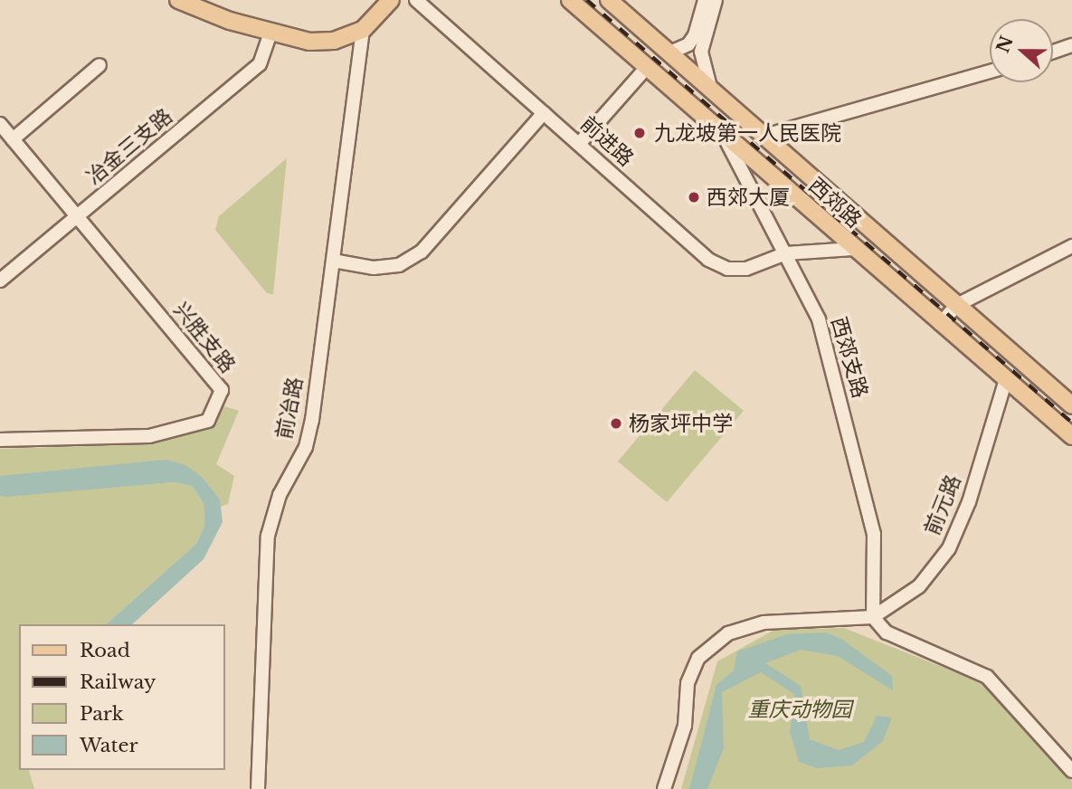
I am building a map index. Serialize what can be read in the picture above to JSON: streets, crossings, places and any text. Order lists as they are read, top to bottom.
{
  "streets": {
    "main road": ["西郊路"],
    "street": [
      "前进路",
      "冶金三支路",
      "兴胜支路",
      "西郊支路",
      "前冶路",
      "前元路"
    ]
  },
  "crossings": [
    ["前进路", "西郊路"],
    ["前进路", "西郊支路"],
    ["冶金三支路", "兴胜支路"],
    ["西郊路", "西郊支路"],
    ["西郊路", "前元路"],
    ["西郊支路", "前元路"]
  ],
  "parks": ["重庆动物园"],
  "places": ["九龙坡第一人民医院", "西郊大厦", "杨家坪中学"],
  "legend": [
    "Road",
    "Railway",
    "Park",
    "Water"
  ],
  "north": "left"
}
